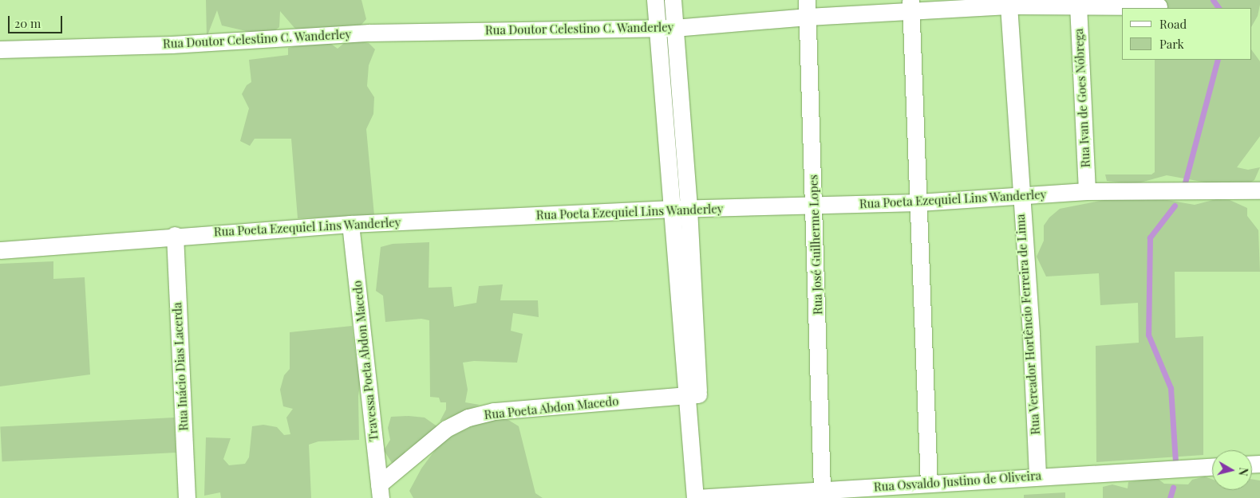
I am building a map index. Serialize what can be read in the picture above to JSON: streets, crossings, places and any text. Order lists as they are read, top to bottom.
{
  "streets": {
    "street": [
      "Rua Doutor Celestino C. Wanderley",
      "Rua Ivan de Goes Nóbrega",
      "Rua Poeta Ezequiel Lins Wanderley",
      "Rua José Guilherme Lopes",
      "Rua Vereador Hortêncio Ferreira de Lima",
      "Travessa Poeta Abdon Macedo",
      "Rua Inácio Dias Lacerda",
      "Rua Poeta Abdon Macedo",
      "Rua Osvaldo Justino de Oliveira"
    ]
  },
  "crossings": [
    ["Rua Doutor Celestino C. Wanderley", "Rua Ivan de Goes Nóbrega"],
    ["Rua Doutor Celestino C. Wanderley", "Rua José Guilherme Lopes"],
    ["Rua Doutor Celestino C. Wanderley", "Rua Vereador Hortêncio Ferreira de Lima"],
    ["Rua Ivan de Goes Nóbrega", "Rua Poeta Ezequiel Lins Wanderley"],
    ["Rua Poeta Ezequiel Lins Wanderley", "Rua José Guilherme Lopes"],
    ["Rua Poeta Ezequiel Lins Wanderley", "Rua Vereador Hortêncio Ferreira de Lima"],
    ["Rua Poeta Ezequiel Lins Wanderley", "Travessa Poeta Abdon Macedo"],
    ["Rua Poeta Ezequiel Lins Wanderley", "Rua Inácio Dias Lacerda"],
    ["Rua José Guilherme Lopes", "Rua Osvaldo Justino de Oliveira"],
    ["Rua Vereador Hortêncio Ferreira de Lima", "Rua Osvaldo Justino de Oliveira"],
    ["Travessa Poeta Abdon Macedo", "Rua Poeta Abdon Macedo"]
  ],
  "legend": ["Road", "Park"],
  "scale_bar": "20 m",
  "north": "right"
}
